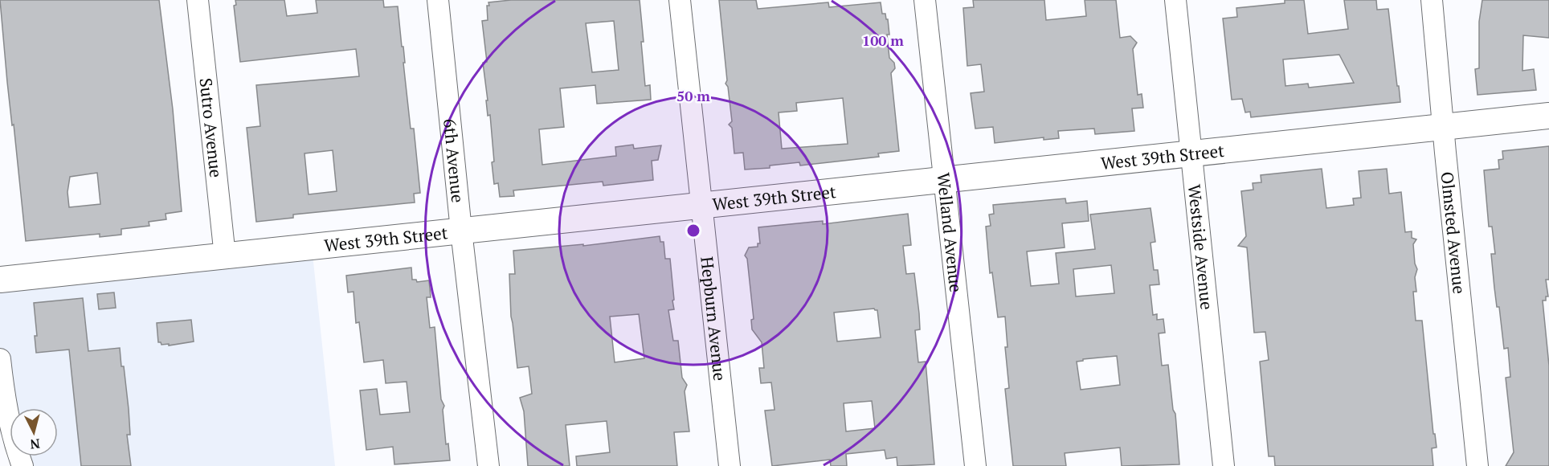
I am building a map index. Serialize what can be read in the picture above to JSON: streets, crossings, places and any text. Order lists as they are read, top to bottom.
{
  "streets": {
    "street": [
      "Sutro Avenue",
      "West 39th Street",
      "6th Avenue",
      "Welland Avenue",
      "Olmsted Avenue",
      "Westside Avenue",
      "Hepburn Avenue"
    ]
  },
  "crossings": [
    ["Sutro Avenue", "West 39th Street"],
    ["West 39th Street", "6th Avenue"],
    ["West 39th Street", "Welland Avenue"],
    ["West 39th Street", "Olmsted Avenue"],
    ["West 39th Street", "Westside Avenue"],
    ["West 39th Street", "Hepburn Avenue"]
  ],
  "north": "bottom",
  "rings": ["100 m", "50 m"]
}
